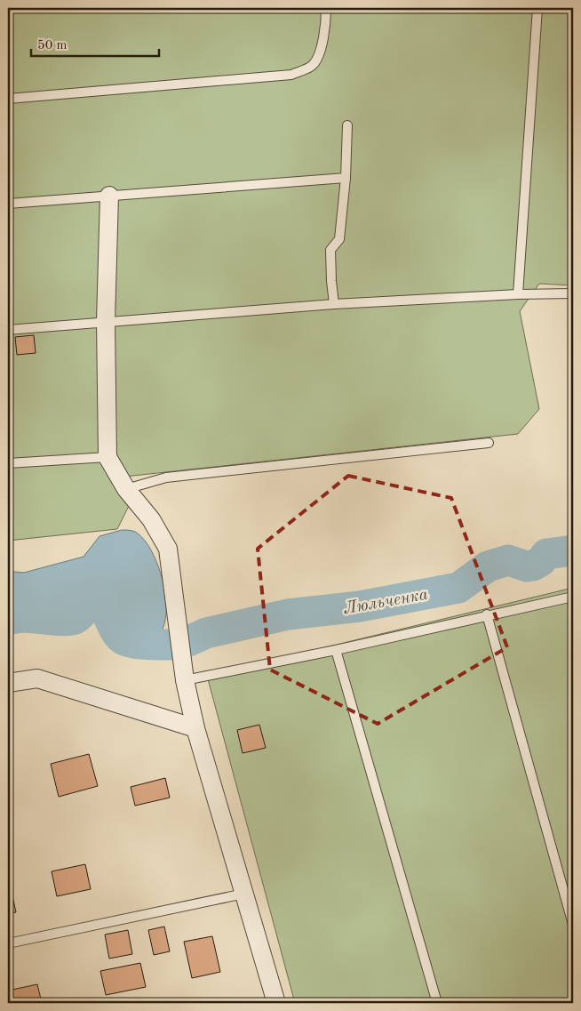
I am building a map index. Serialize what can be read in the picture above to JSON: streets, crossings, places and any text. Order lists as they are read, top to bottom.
{
  "water": ["Люльченка"],
  "scale_bar": "50 m"
}
